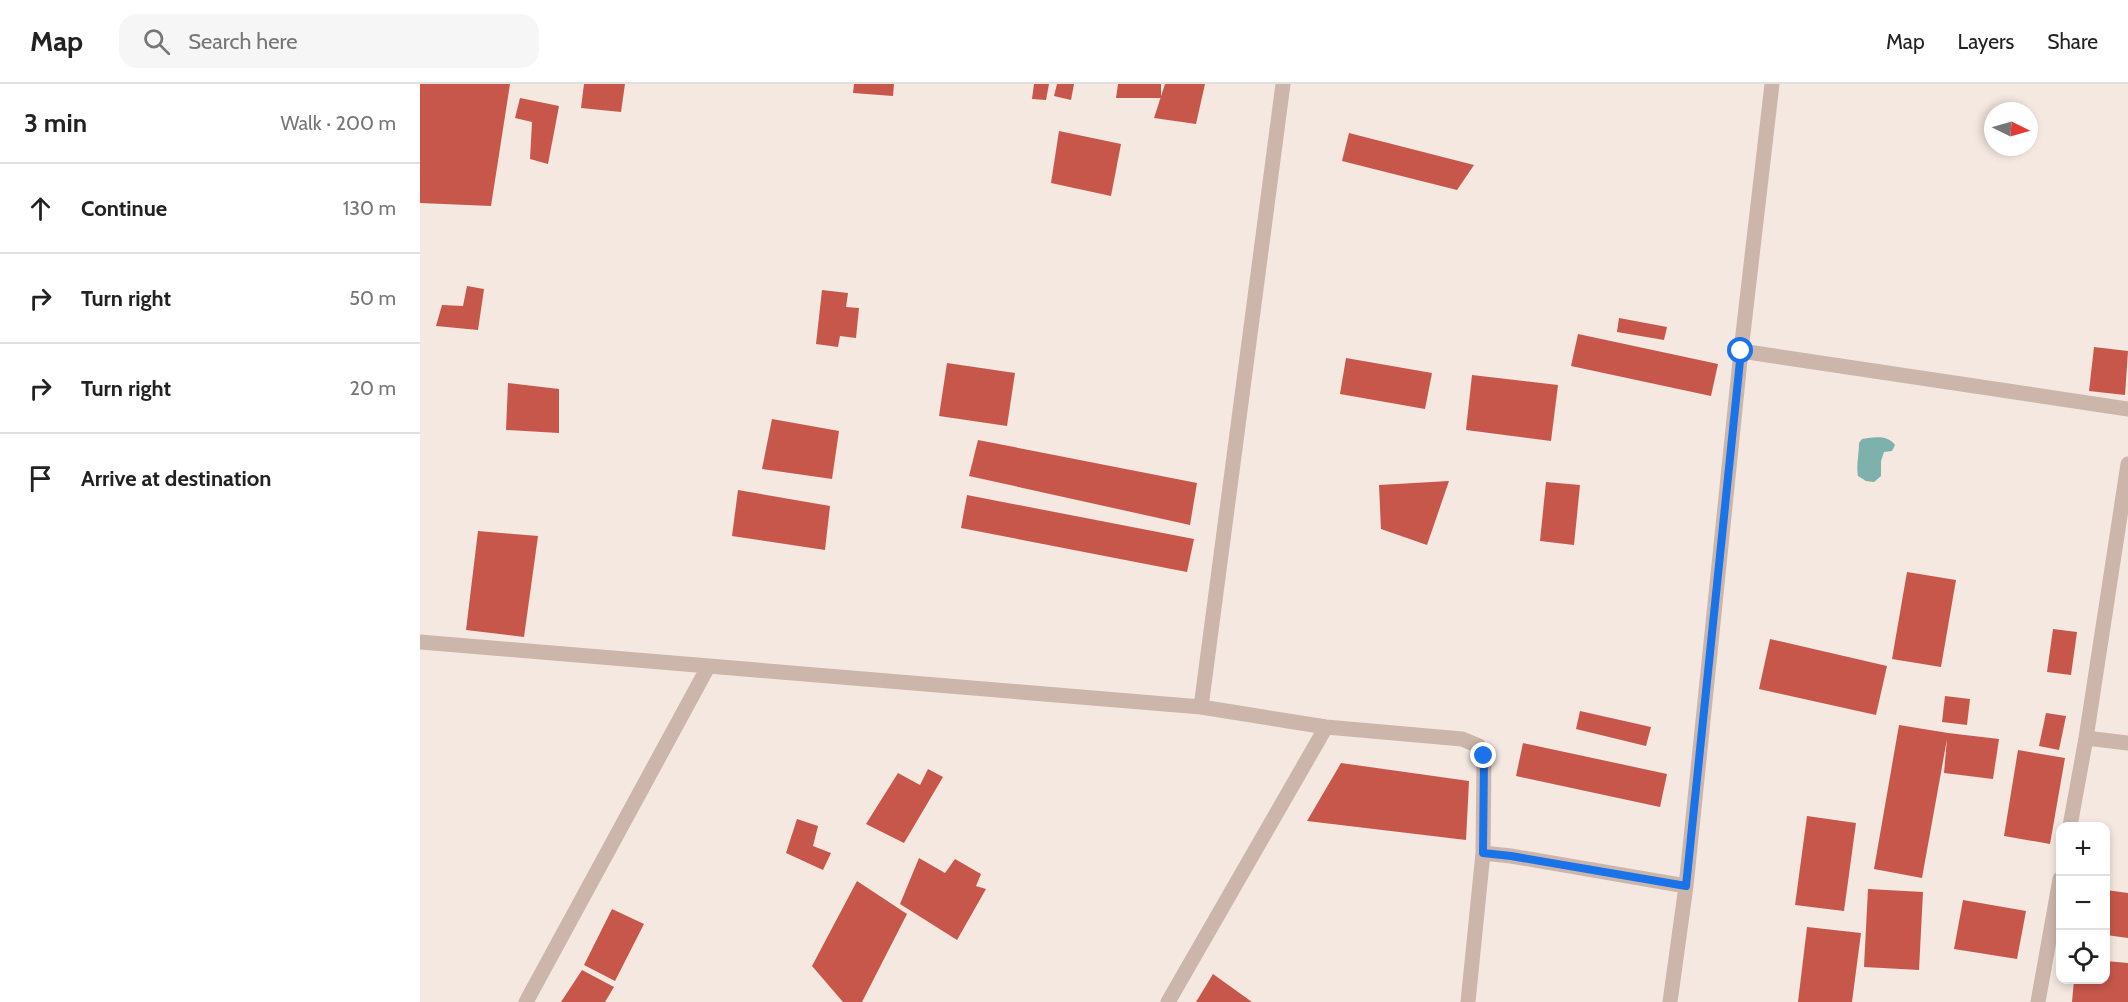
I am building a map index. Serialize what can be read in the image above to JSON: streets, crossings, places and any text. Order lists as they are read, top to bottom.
{
  "north": "right",
  "page": {
    "header": "Map",
    "search": "Search here",
    "nav": ["Map", "Layers", "Share"],
    "heading": ["3 min", "Walk · 200 m"],
    "list": [
      ["Continue", "130 m"],
      ["Turn right", "50 m"],
      ["Turn right", "20 m"],
      "Arrive at destination"
    ],
    "map_buttons": ["+", "−"]
  }
}
